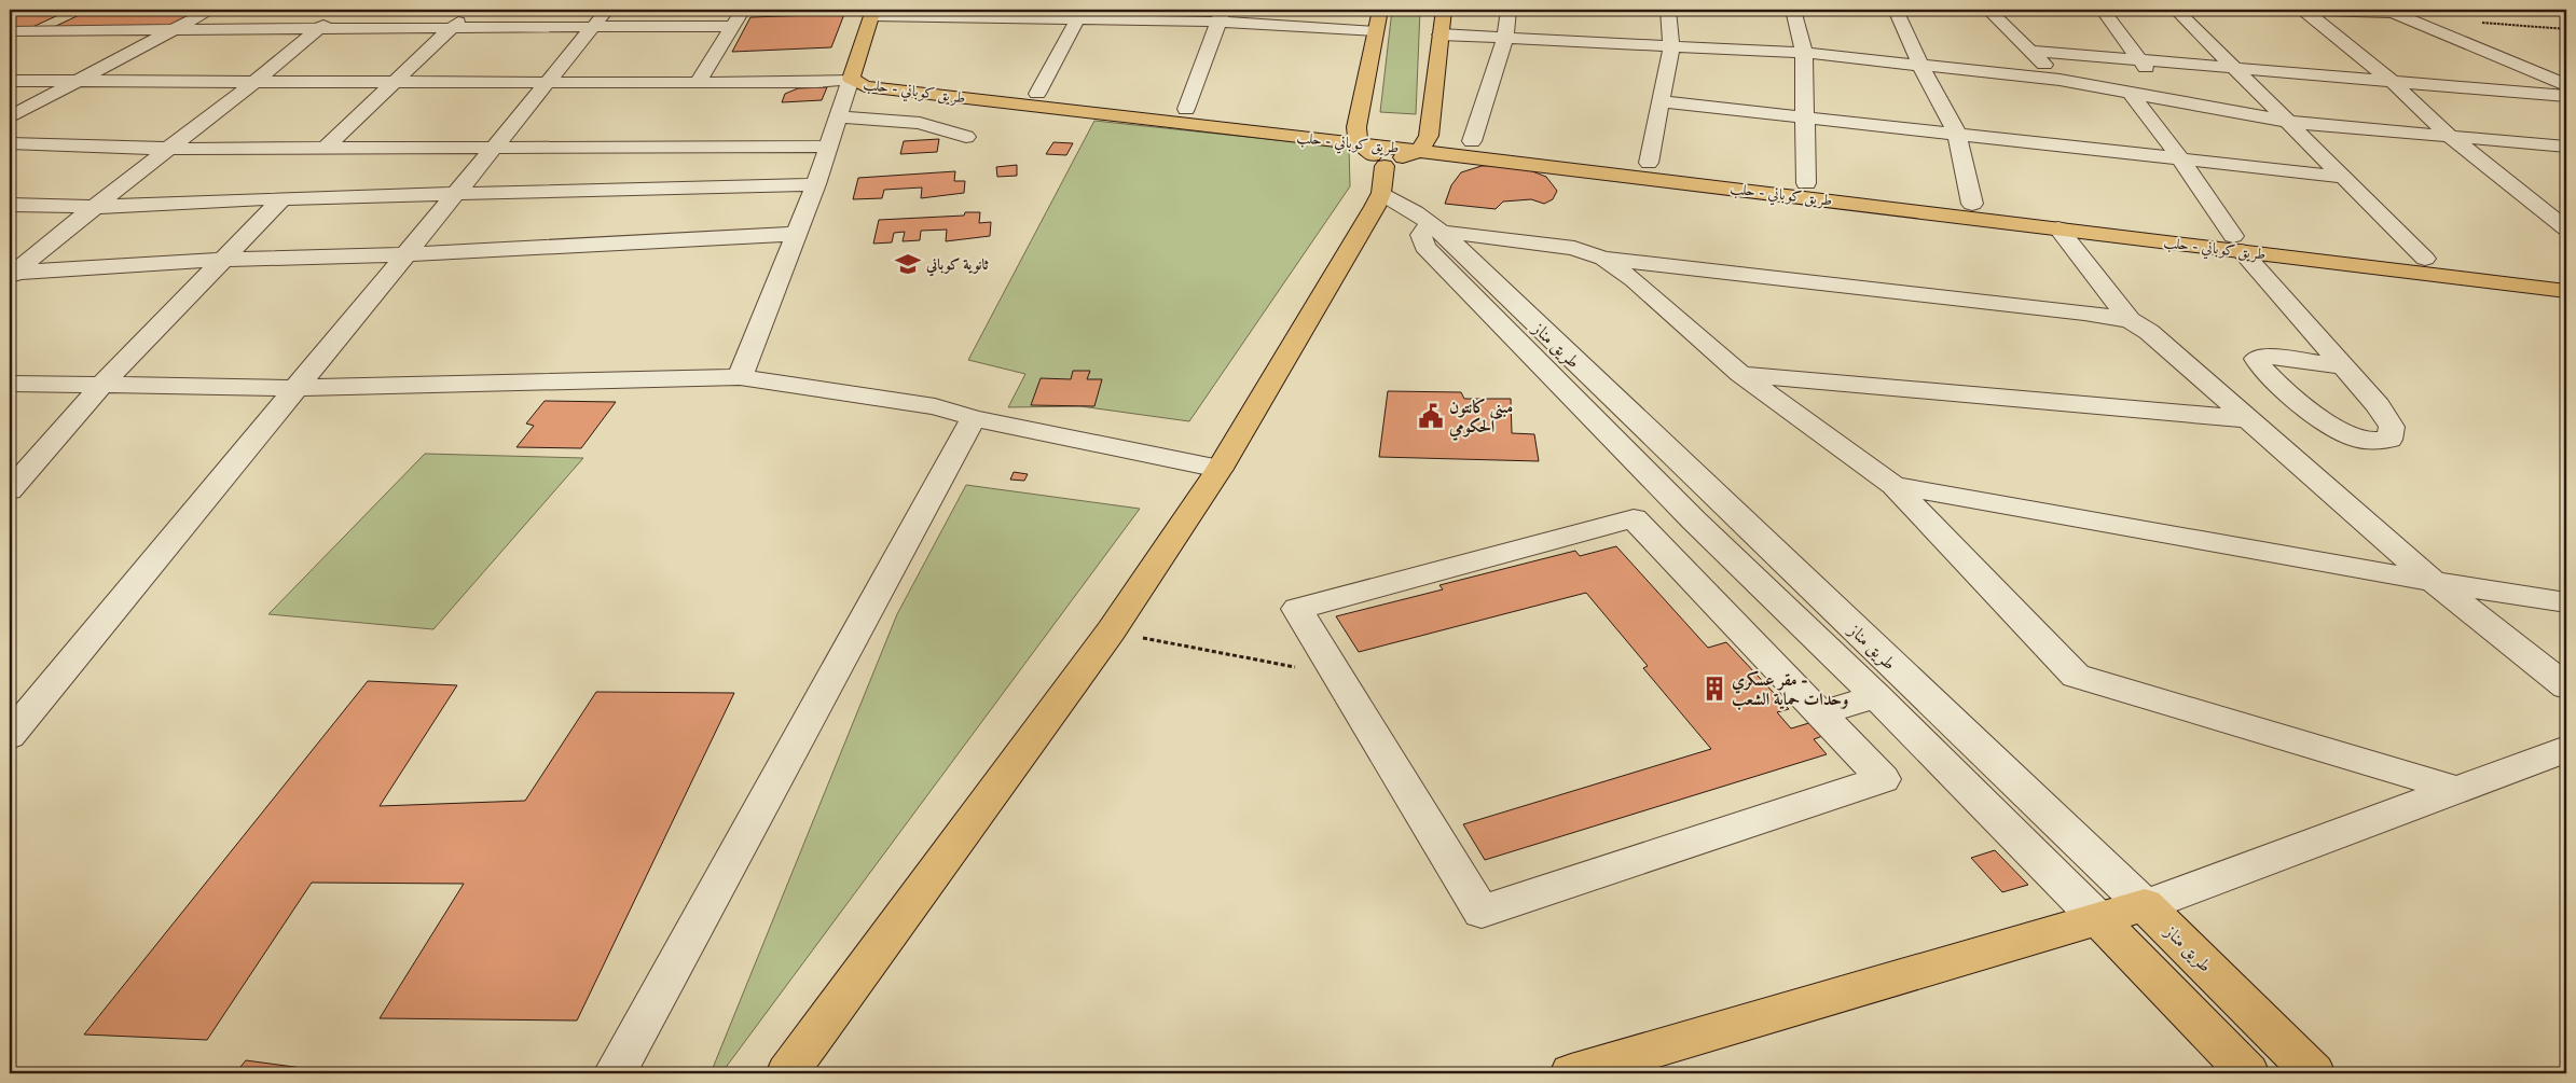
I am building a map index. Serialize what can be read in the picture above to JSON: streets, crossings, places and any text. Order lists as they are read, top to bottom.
{
  "streets": {
    "main road": ["طريق كوباني - حلب", "طريق مناز"]
  },
  "places": {
    "school or university": ["ثانوية كوباني"],
    "public building": ["مبنى كانتون الحكومي"],
    "building": ["مقر عسكري - وحدات حماية الشعب"]
  }
}
